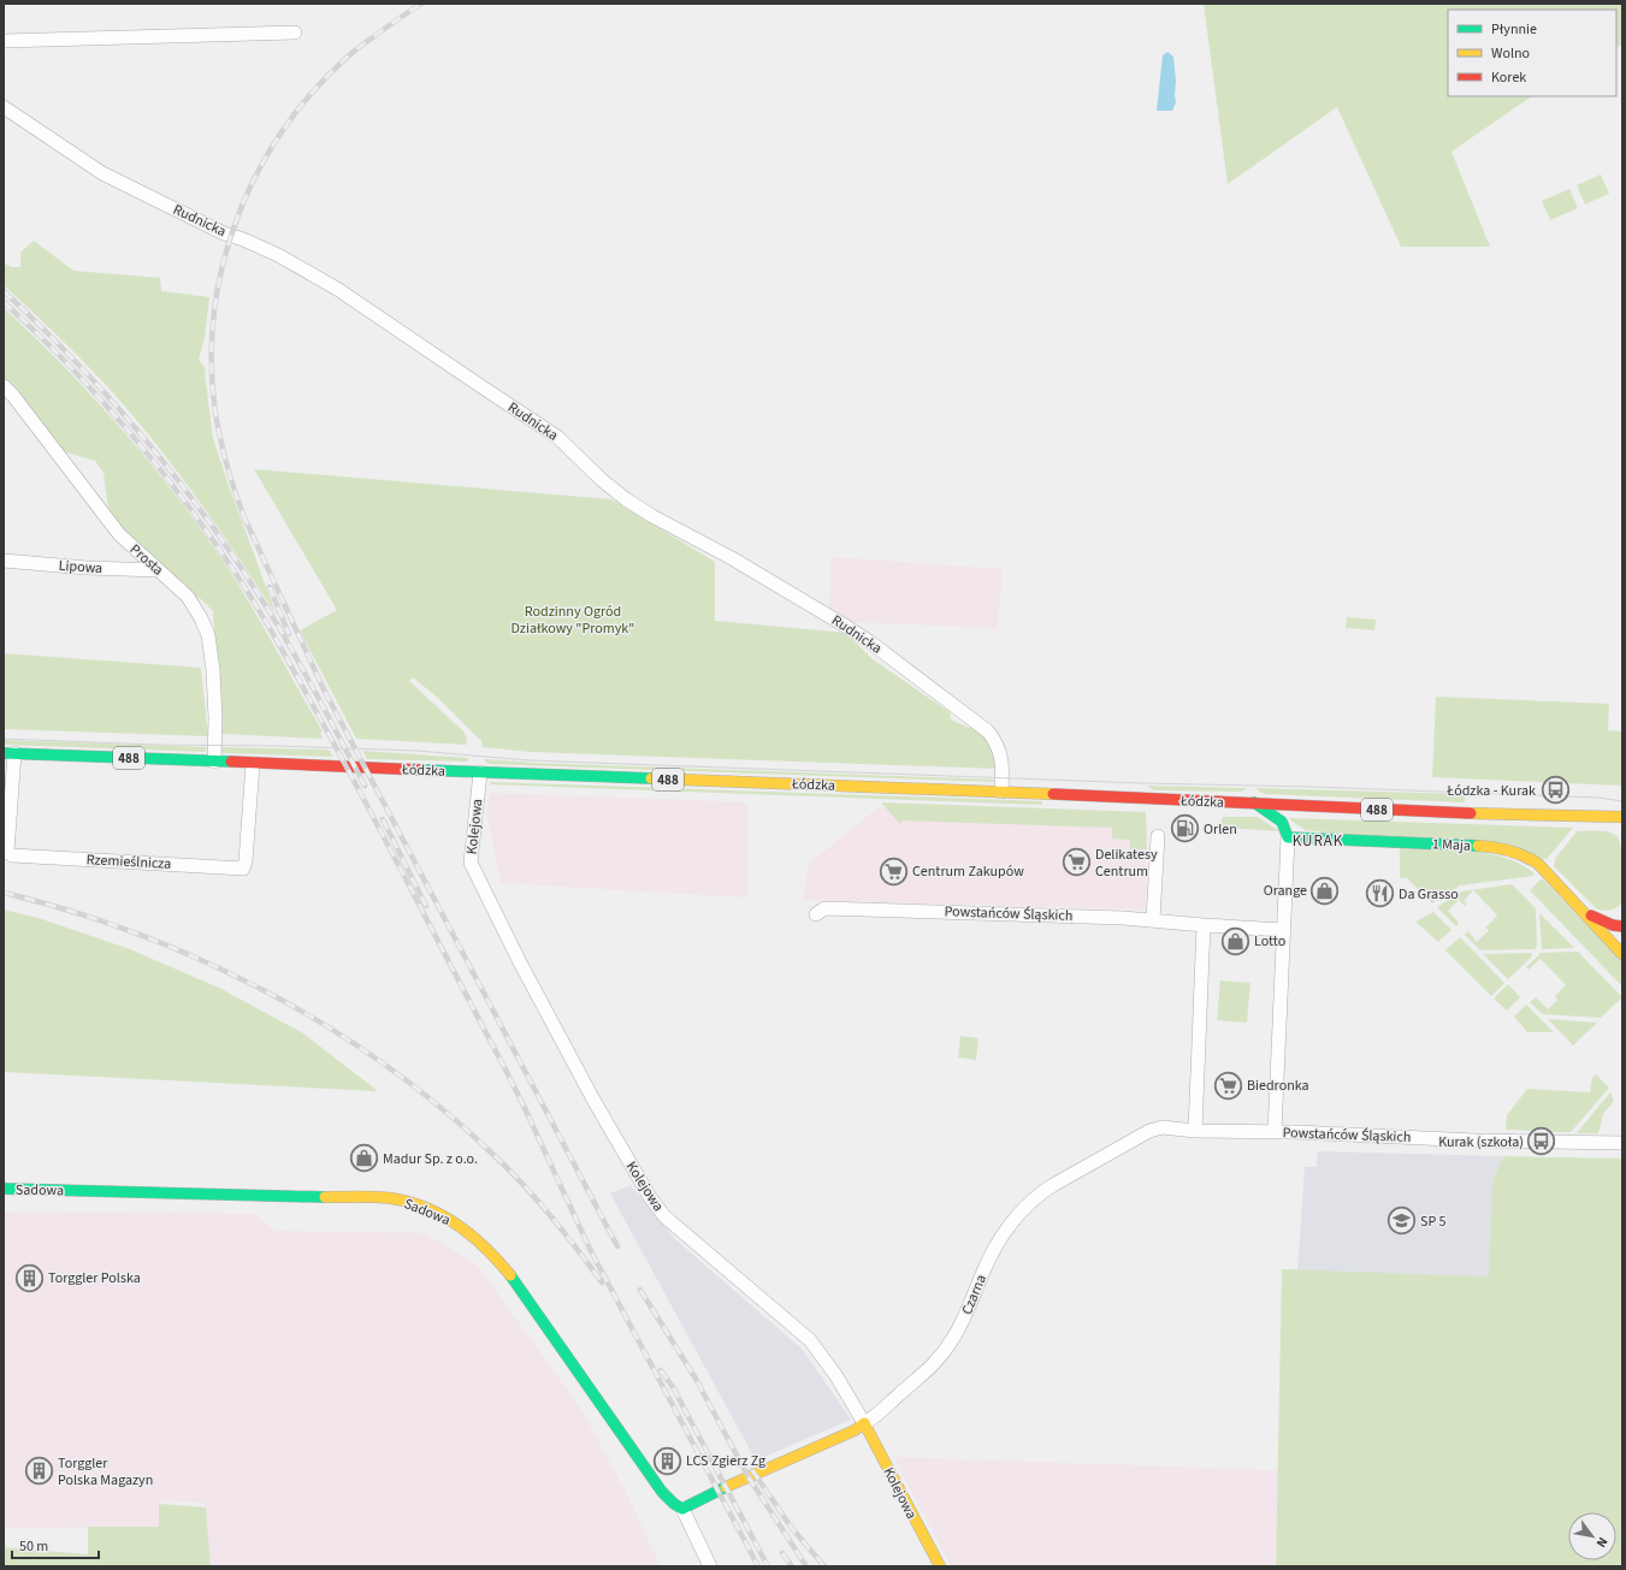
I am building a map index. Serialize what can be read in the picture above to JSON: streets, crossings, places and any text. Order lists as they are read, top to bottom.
{
  "streets": {
    "street": [
      "Rudnicka",
      "Prosta",
      "Lipowa",
      "488",
      "Łódzka",
      "Kolejowa",
      "1 Maja",
      "Rzemieślnicza",
      "Powstańców Śląskich",
      "Sadowa",
      "Czarna"
    ]
  },
  "crossings": [
    ["Rudnicka", "Łódzka"],
    ["Prosta", "Lipowa"],
    ["Prosta", "Łódzka"],
    ["Łódzka", "Kolejowa"],
    ["Łódzka", "Rzemieślnicza"],
    ["Kolejowa", "Czarna"],
    ["1 Maja", "Powstańców Śląskich"],
    ["Powstańców Śląskich", "Czarna"],
    ["Sadowa", "Czarna"]
  ],
  "districts": ["KURAK"],
  "parks": ["Rodzinny Ogród Działkowy \"Promyk\""],
  "places": {
    "bus stop": ["Łódzka - Kurak", "Kurak (szkoła)"],
    "fuel station": ["Orlen"],
    "supermarket": ["Delikatesy Centrum", "Centrum Zakupów", "Biedronka"],
    "shop": ["Orange", "Lotto", "Madur Sp. z o.o."],
    "restaurant": ["Da Grasso"],
    "school or university": ["SP 5"],
    "building": ["Torggler Polska", "LCS Zgierz Zg", "Torggler Polska Magazyn"]
  },
  "legend": ["Płynnie", "Wolno", "Korek"],
  "scale_bar": "50 m",
  "north": "bottom right"
}
